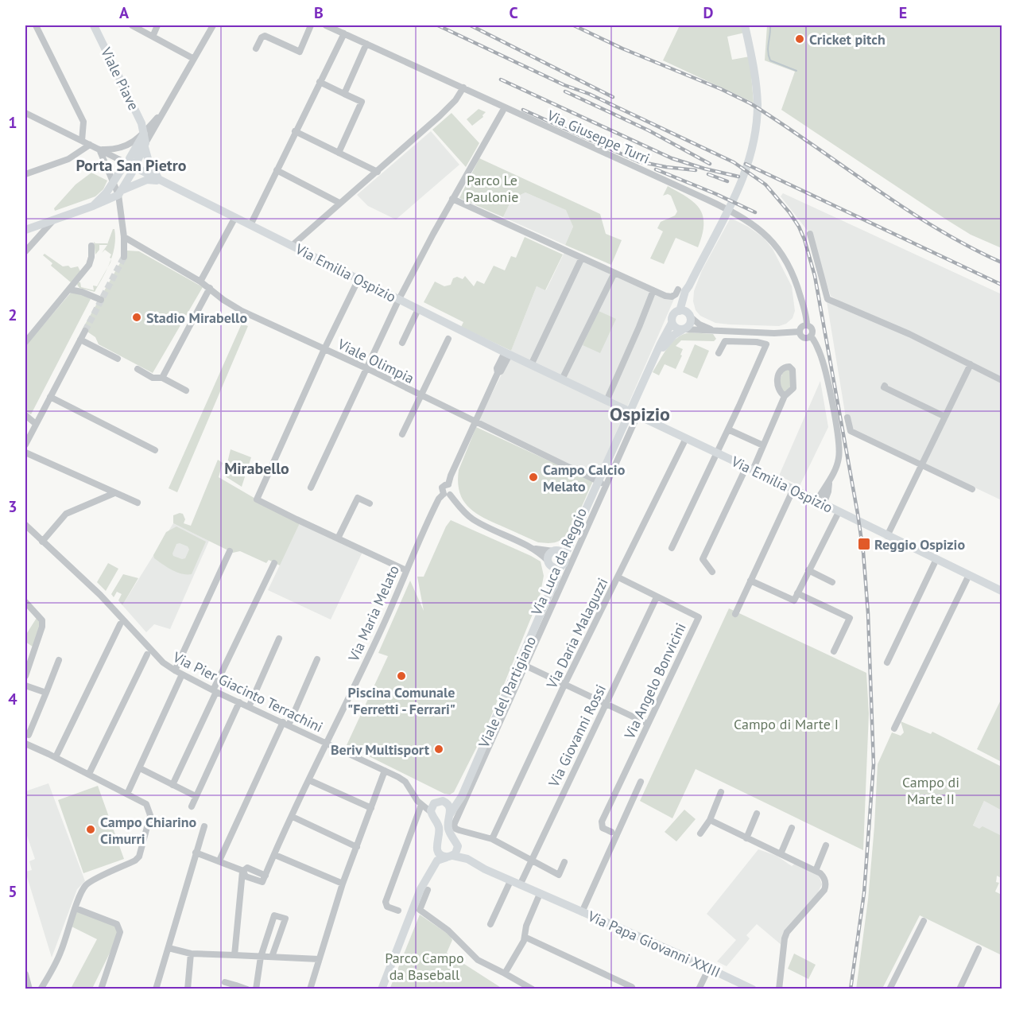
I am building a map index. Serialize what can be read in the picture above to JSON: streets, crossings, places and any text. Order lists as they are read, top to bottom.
{
  "streets": {
    "main road": [
      "Viale Piave",
      "Via Emilia Ospizio",
      "Viale del Partigiano",
      "Via Papa Giovanni XXIII"
    ],
    "street": [
      "Via Giuseppe Turri",
      "Viale Olimpia",
      "Via Luca da Reggio",
      "Via Maria Melato",
      "Via Daria Malaguzzi",
      "Via Angelo Bonvicini",
      "Via Pier Giacinto Terrachini",
      "Via Giovanni Rossi"
    ]
  },
  "crossings": [
    ["Viale Piave", "Via Emilia Ospizio"],
    ["Via Emilia Ospizio", "Via Luca da Reggio"],
    ["Via Emilia Ospizio", "Via Daria Malaguzzi"],
    ["Viale Olimpia", "Via Luca da Reggio"],
    ["Via Luca da Reggio", "Viale del Partigiano"],
    ["Via Maria Melato", "Via Pier Giacinto Terrachini"],
    ["Via Daria Malaguzzi", "Via Angelo Bonvicini"],
    ["Via Angelo Bonvicini", "Via Giovanni Rossi"],
    ["Via Giovanni Rossi", "Via Papa Giovanni XXIII"]
  ],
  "districts": ["Porta San Pietro", "Ospizio", "Mirabello"],
  "parks": [
    "Parco Le Paulonie",
    "Campo di Marte I",
    "Campo di Marte II",
    "Parco Campo da Baseball"
  ],
  "places": {
    "other": [
      "Cricket pitch",
      "Stadio Mirabello",
      "Campo Calcio Melato",
      "Piscina Comunale \"Ferretti - Ferrari\"",
      "Beriv Multisport",
      "Campo Chiarino Cimurri"
    ],
    "transit": ["Reggio Ospizio"]
  },
  "grid": {
    "columns": [
      "A",
      "B",
      "C",
      "D",
      "E"
    ],
    "rows": [
      "1",
      "2",
      "3",
      "4",
      "5"
    ]
  }
}
